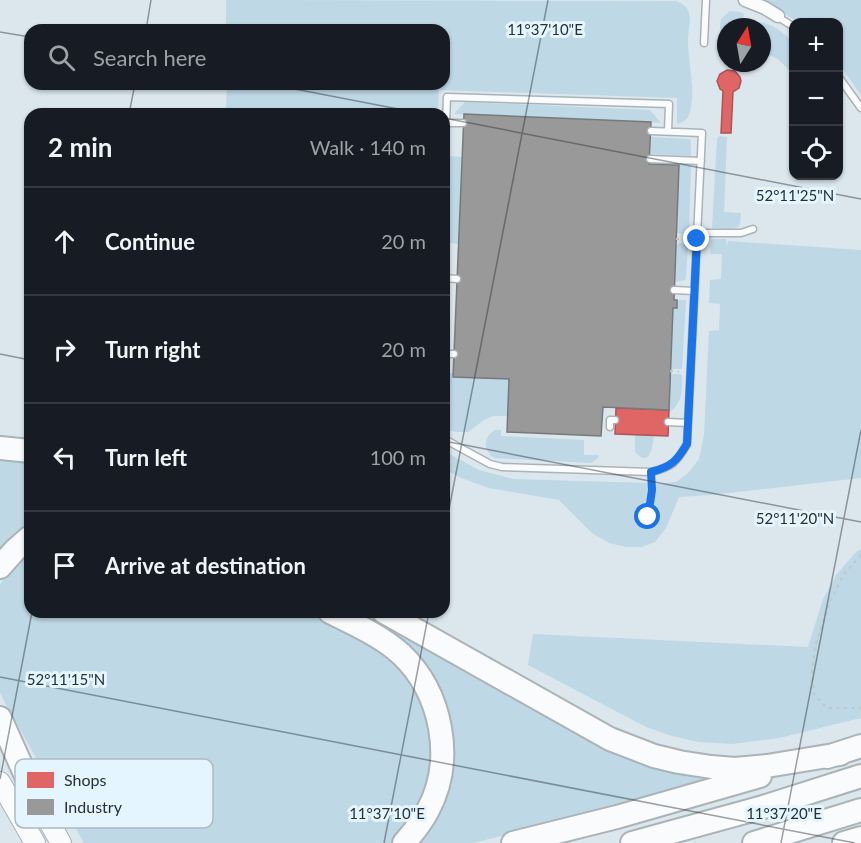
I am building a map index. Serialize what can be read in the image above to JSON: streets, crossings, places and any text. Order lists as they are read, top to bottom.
{
  "legend": ["Shops", "Industry"],
  "north": "top",
  "page": {
    "map_buttons": ["+", "−"],
    "search": "Search here",
    "heading": ["2 min", "Walk · 140 m"],
    "list": [
      ["Continue", "20 m"],
      ["Turn right", "20 m"],
      ["Turn left", "100 m"],
      "Arrive at destination"
    ]
  },
  "coordinates": [
    "11°37'10\"E",
    "52°11'25\"N",
    "52°11'20\"N",
    "52°11'15\"N",
    "11°37'20\"E"
  ]
}
